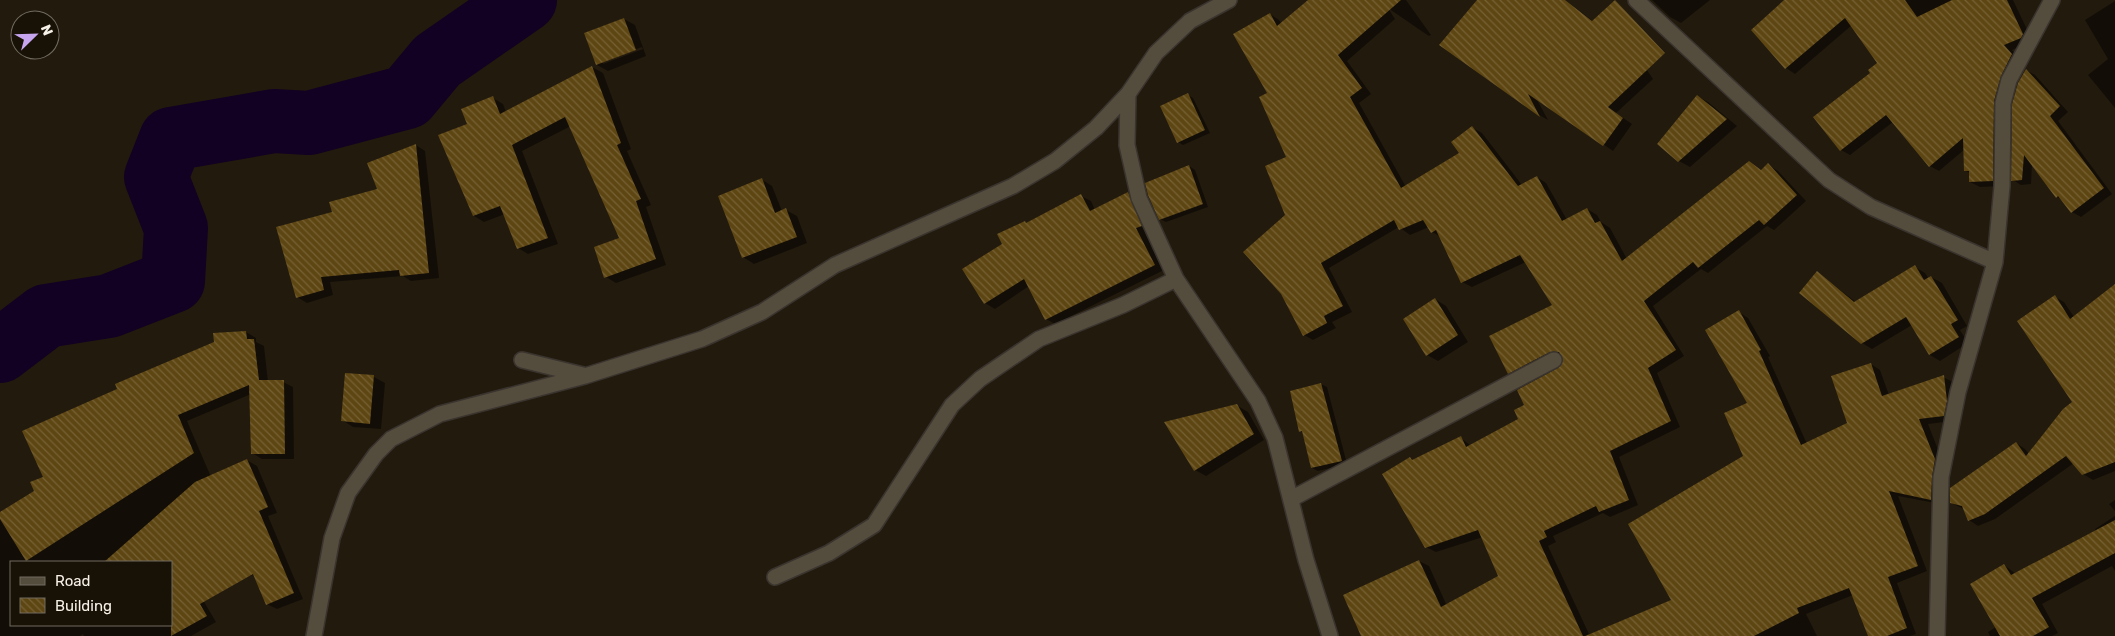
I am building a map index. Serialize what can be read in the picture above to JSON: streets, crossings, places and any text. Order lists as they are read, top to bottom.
{
  "legend": ["Road", "Building"],
  "north": "top right"
}
